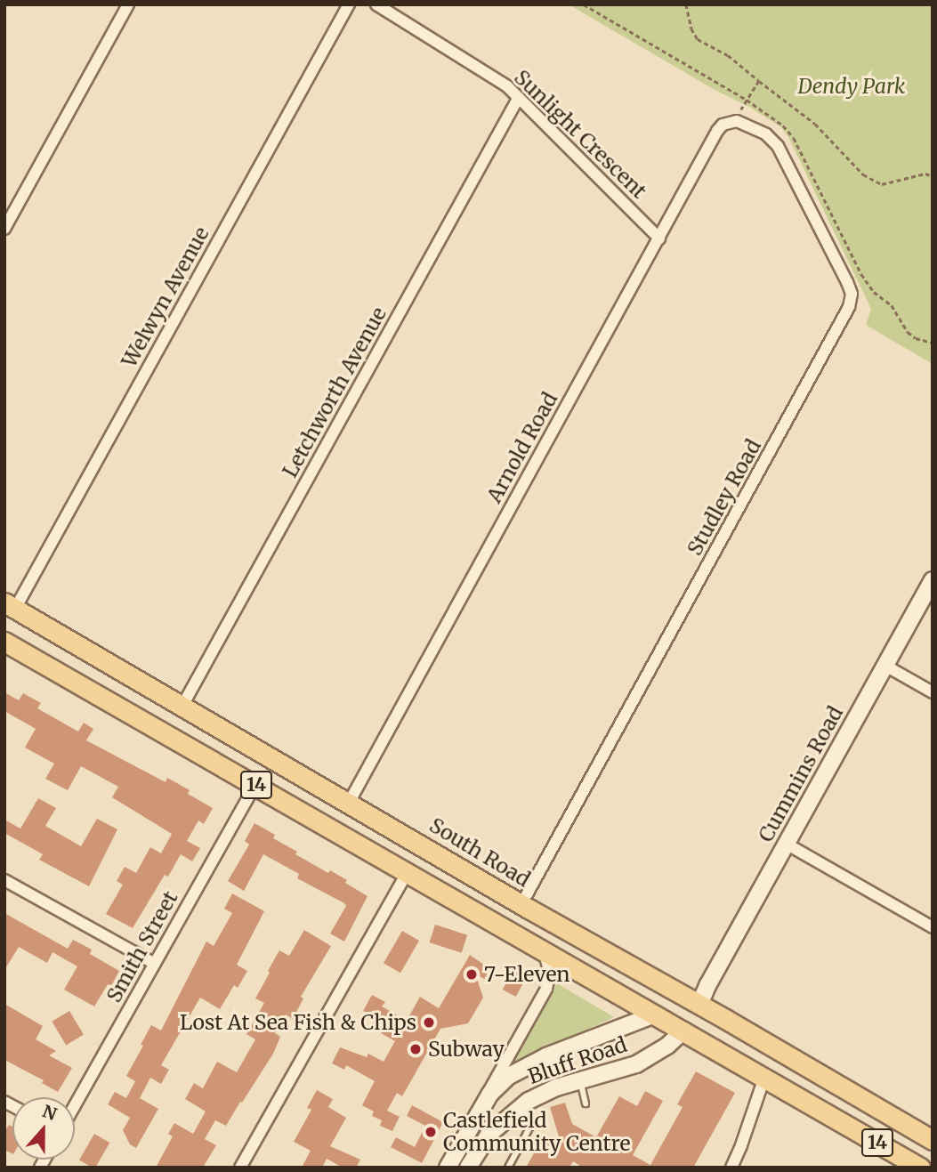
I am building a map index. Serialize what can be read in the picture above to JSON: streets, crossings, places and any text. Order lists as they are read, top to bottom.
{
  "streets": {
    "main road": [
      "Cummins Road",
      "14",
      "South Road",
      "Bluff Road"
    ],
    "street": [
      "Sunlight Crescent",
      "Welwyn Avenue",
      "Letchworth Avenue",
      "Arnold Road",
      "Studley Road",
      "Smith Street"
    ]
  },
  "crossings": [
    ["Sunlight Crescent", "Letchworth Avenue"],
    ["Sunlight Crescent", "Arnold Road"],
    ["Welwyn Avenue", "South Road"],
    ["Letchworth Avenue", "South Road"],
    ["Arnold Road", "Studley Road"],
    ["Arnold Road", "South Road"],
    ["Studley Road", "South Road"],
    ["Cummins Road", "South Road"],
    ["14", "Smith Street"],
    ["14", "Bluff Road"]
  ],
  "parks": ["Dendy Park"],
  "places": [
    "7-Eleven",
    "Lost At Sea Fish & Chips",
    "Subway",
    "Castlefield Community Centre"
  ],
  "north": "top"
}
